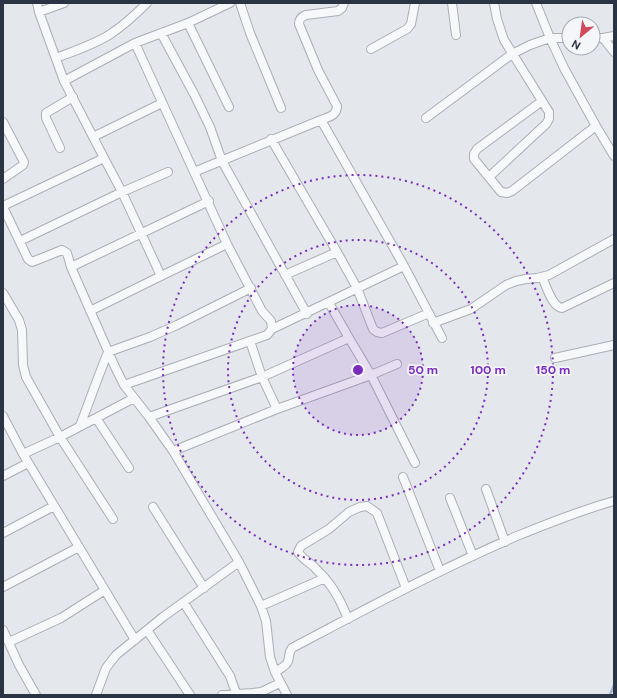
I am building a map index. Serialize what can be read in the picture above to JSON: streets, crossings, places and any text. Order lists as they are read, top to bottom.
{
  "north": "bottom left",
  "rings": ["50 m", "100 m", "150 m"]
}
